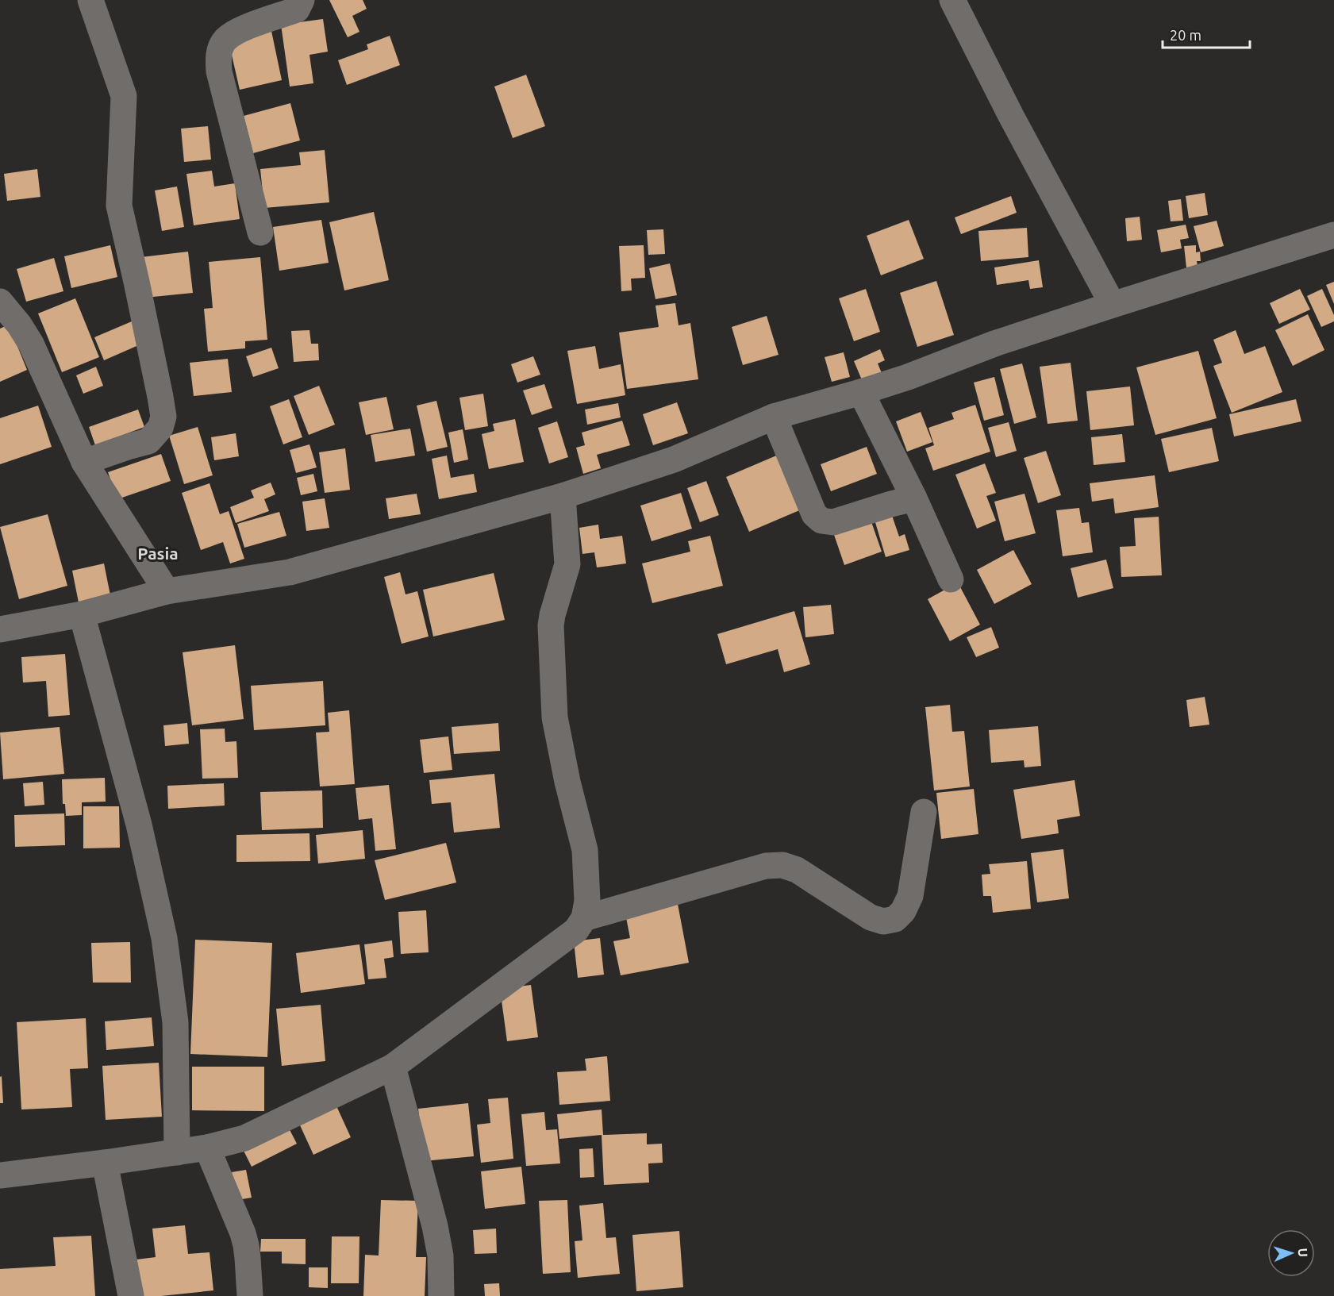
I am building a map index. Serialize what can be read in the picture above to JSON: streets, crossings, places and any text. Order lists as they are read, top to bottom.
{
  "districts": ["Pasia"],
  "scale_bar": "20 m",
  "north": "right"
}
